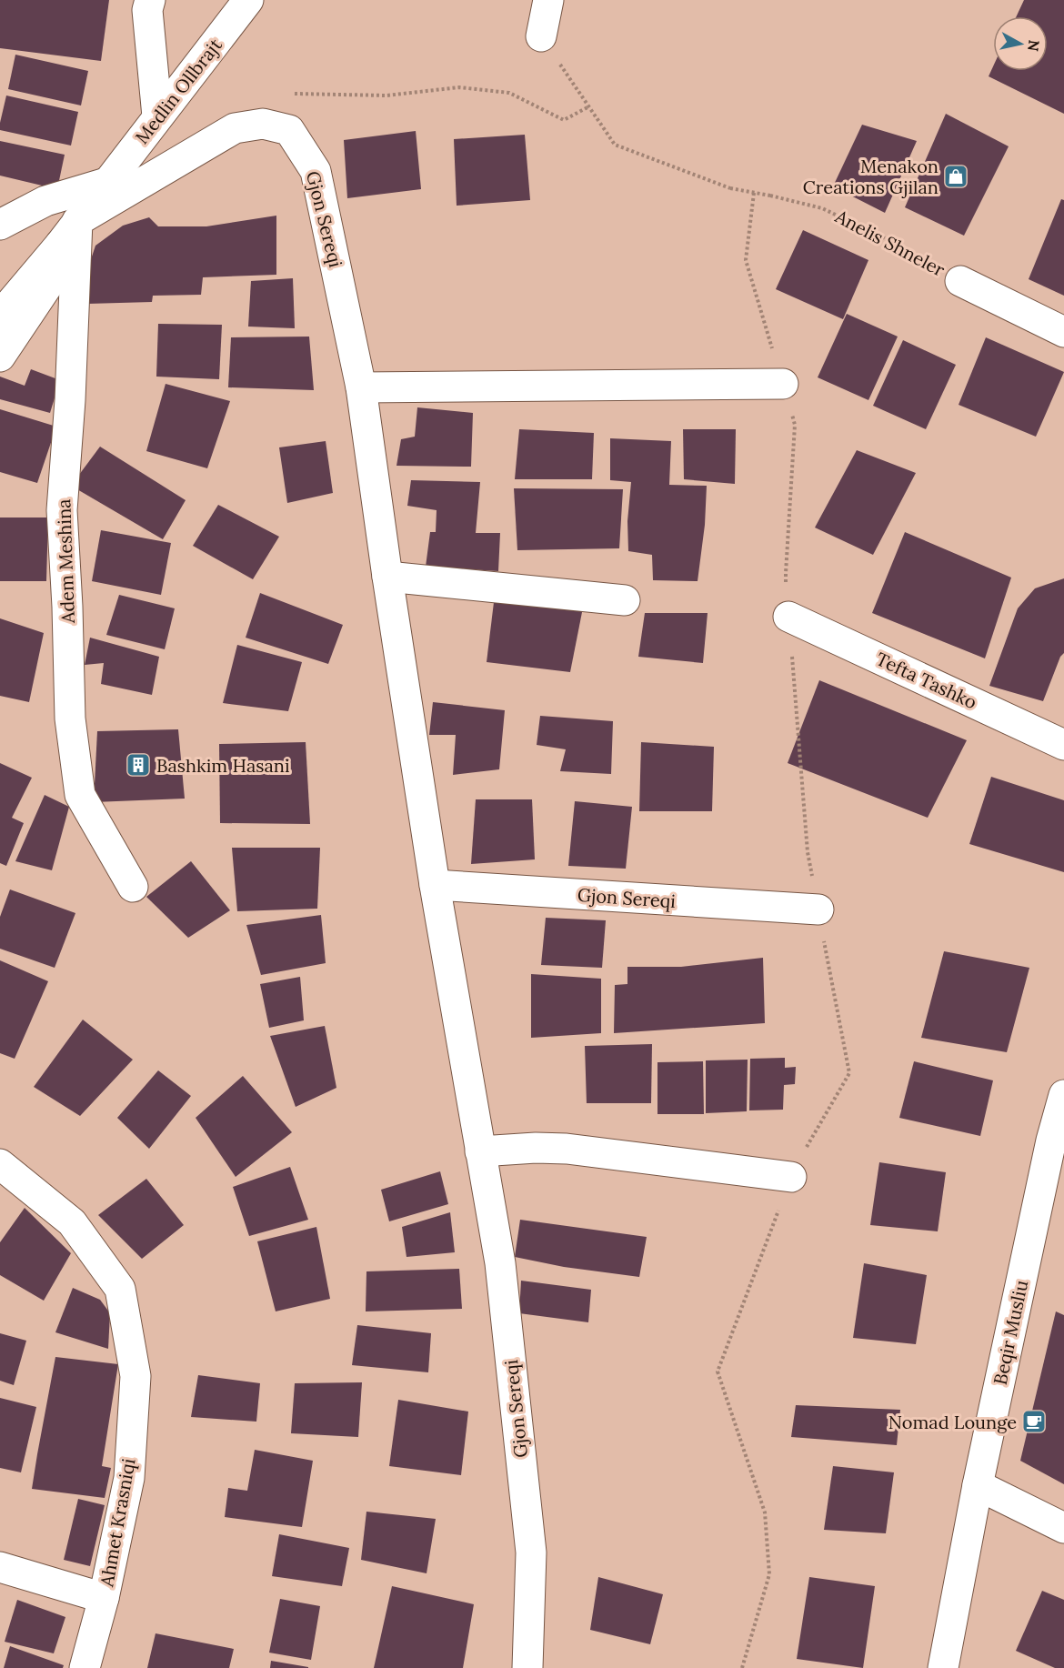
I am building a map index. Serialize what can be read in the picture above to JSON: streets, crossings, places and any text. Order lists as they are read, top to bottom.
{
  "streets": {
    "street": [
      "Medlin Ollbrajt",
      "Gjon Sereqi",
      "Anelis Shneler",
      "Adem Meshina",
      "Tefta Tashko",
      "Beqir Musliu",
      "Ahmet Krasniqi"
    ]
  },
  "crossings": [
    ["Medlin Ollbrajt", "Adem Meshina"]
  ],
  "places": {
    "shop": ["Menakon Creations Gjilan"],
    "building": ["Bashkim Hasani"],
    "cafe": ["Nomad Lounge"]
  },
  "north": "right"
}
